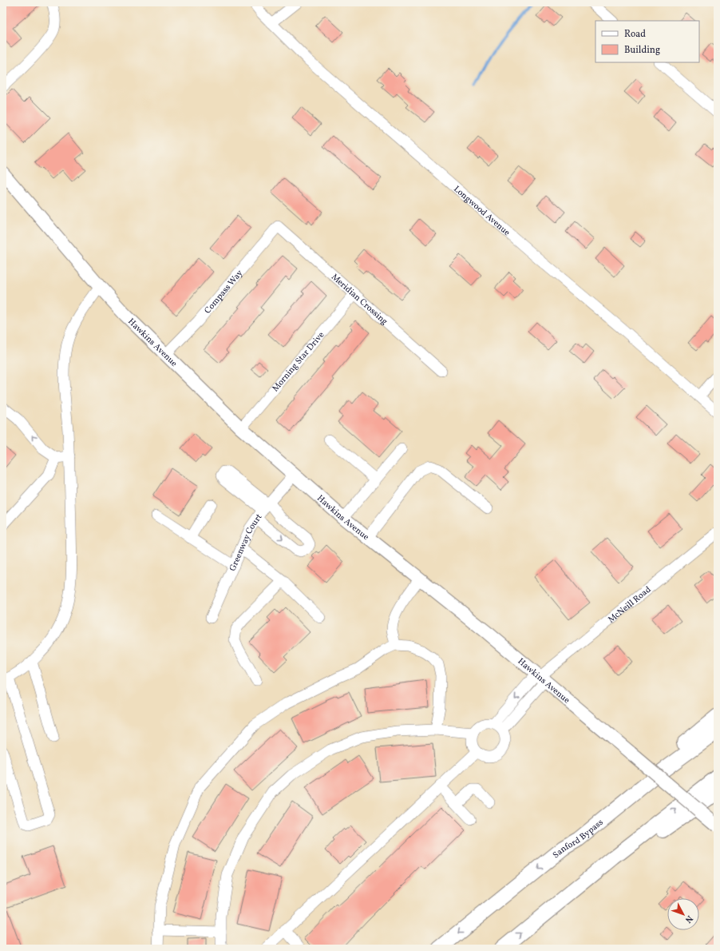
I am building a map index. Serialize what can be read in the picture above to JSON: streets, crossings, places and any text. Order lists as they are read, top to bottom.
{
  "streets": {
    "highway": ["Sanford Bypass"],
    "main road": ["Hawkins Avenue"],
    "street": [
      "Longwood Avenue",
      "Compass Way",
      "Meridian Crossing",
      "Morning Star Drive",
      "Greenway Court",
      "McNeill Road"
    ]
  },
  "crossings": [
    ["Compass Way", "Meridian Crossing"],
    ["Compass Way", "Hawkins Avenue"],
    ["Meridian Crossing", "Morning Star Drive"],
    ["Hawkins Avenue", "Morning Star Drive"],
    ["Hawkins Avenue", "Greenway Court"],
    ["Hawkins Avenue", "McNeill Road"]
  ],
  "legend": ["Road", "Building"],
  "north": "bottom right"
}
